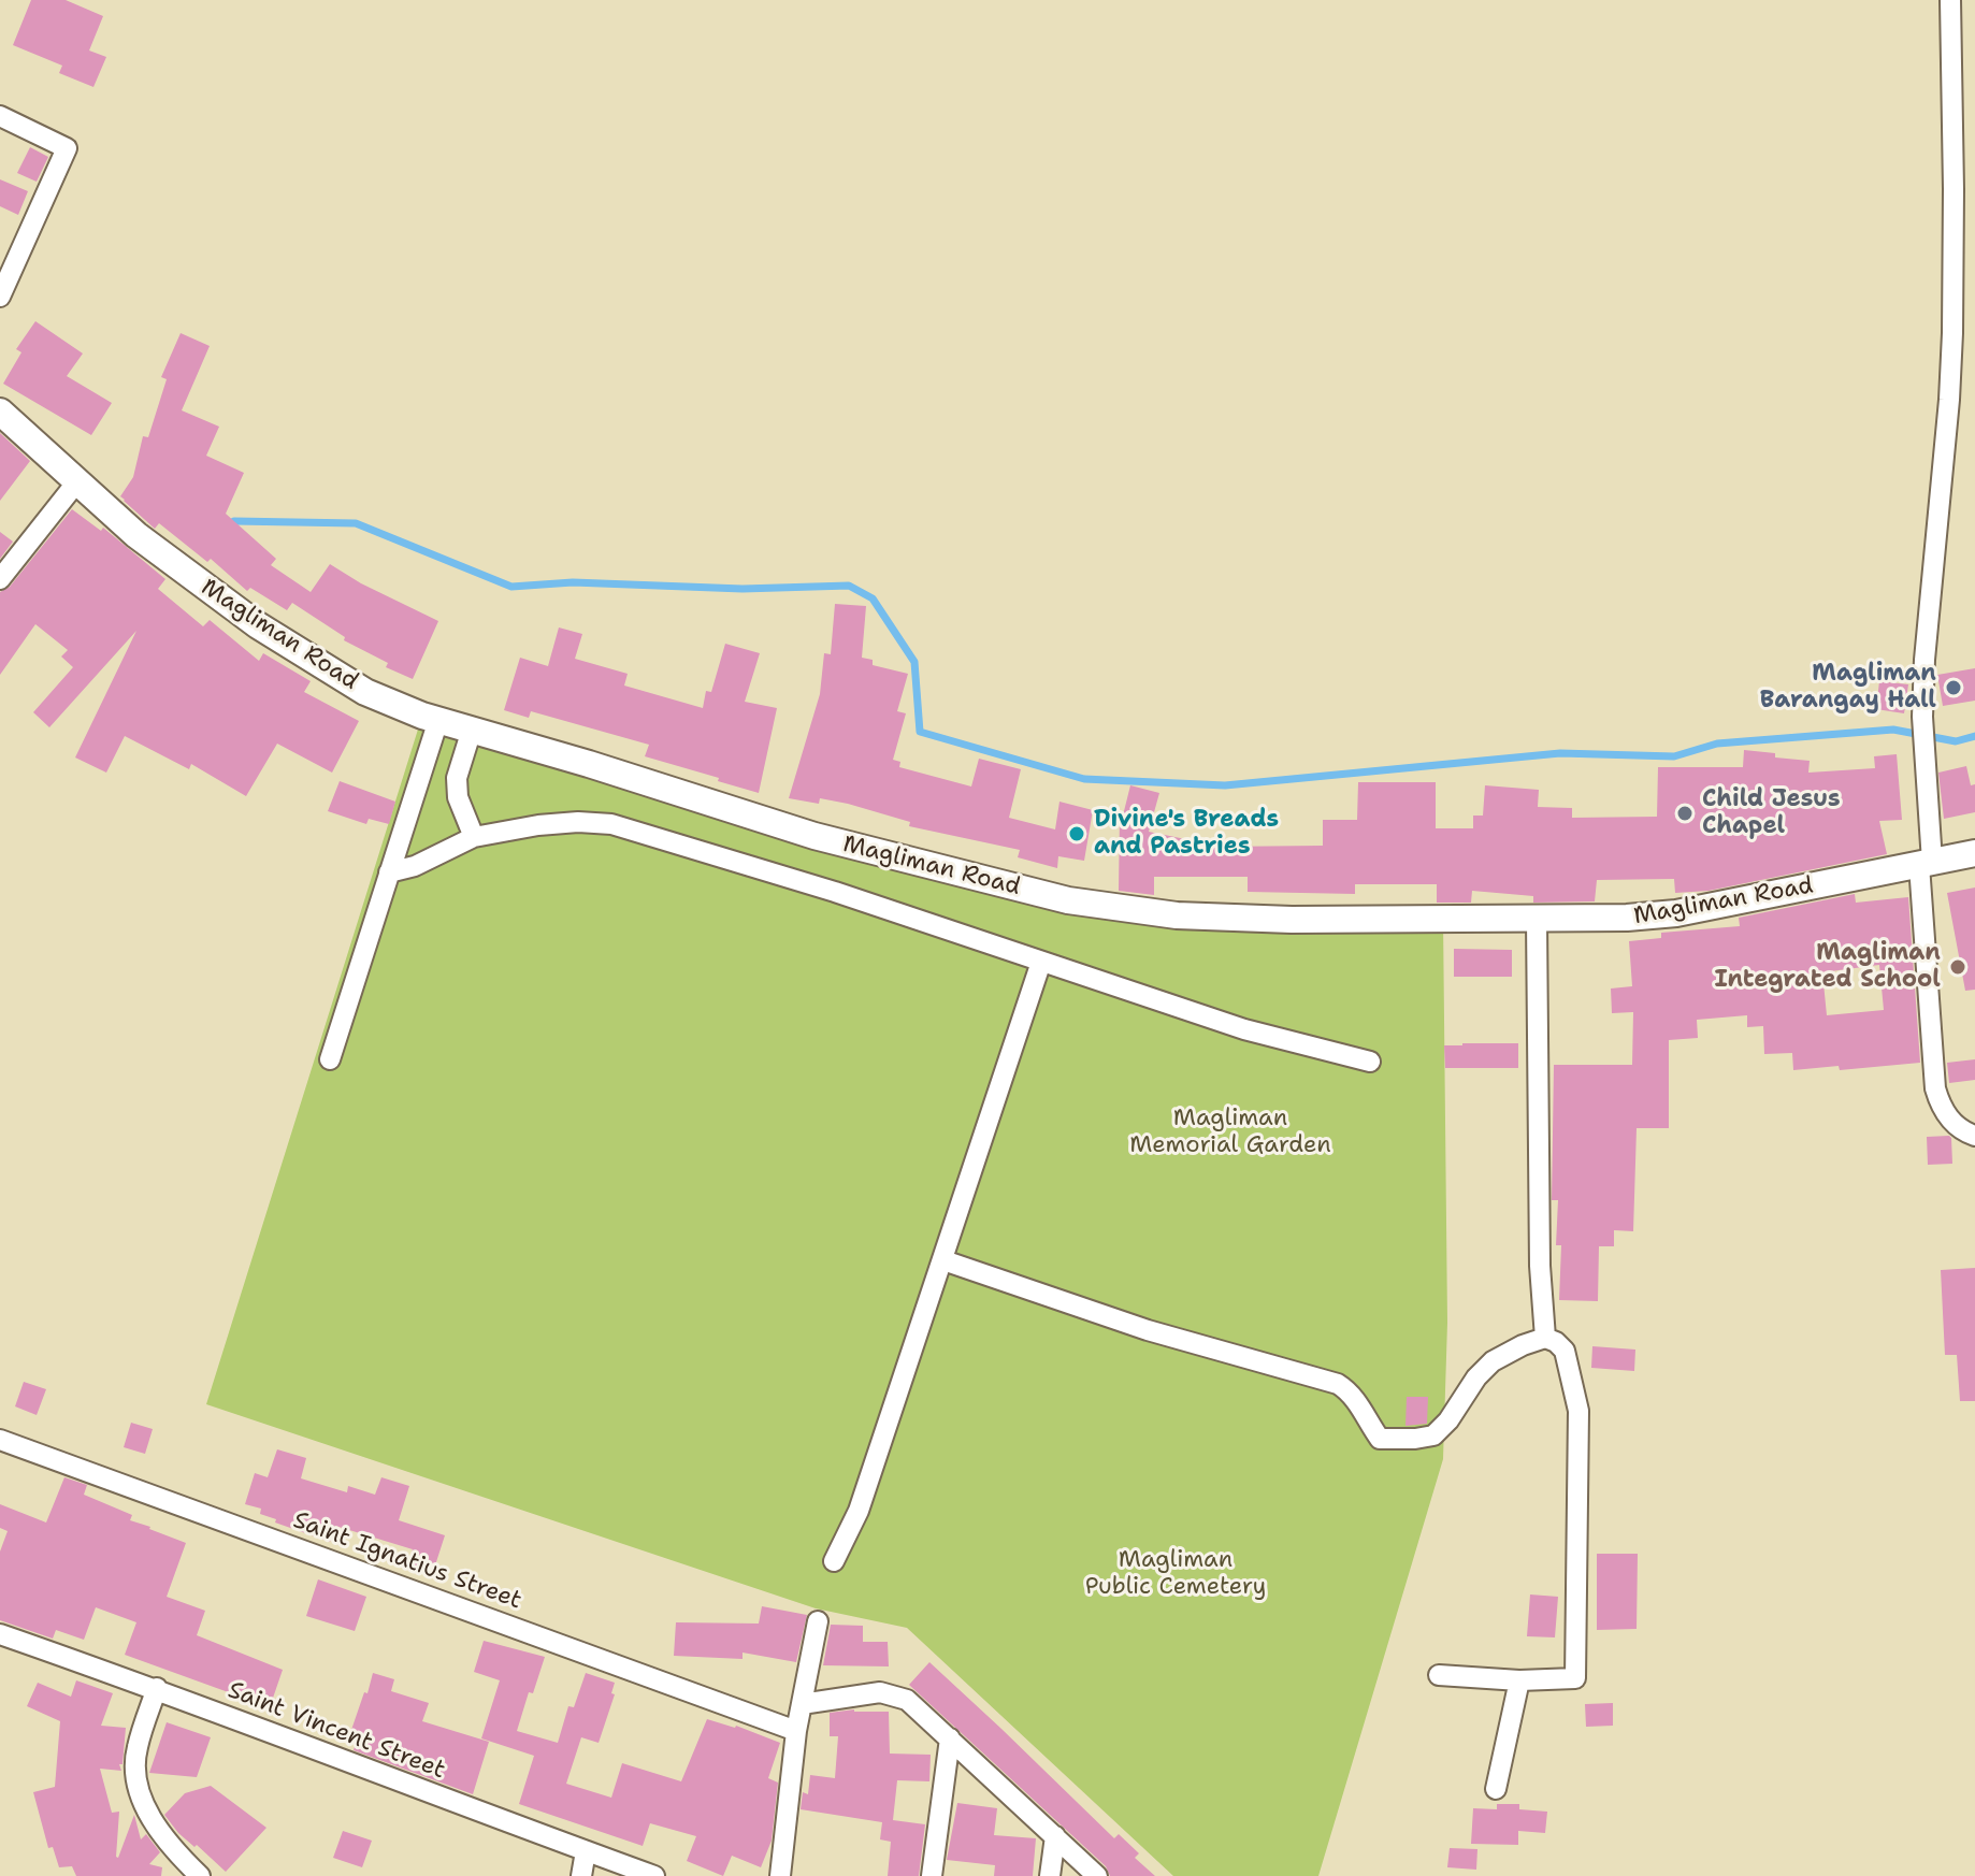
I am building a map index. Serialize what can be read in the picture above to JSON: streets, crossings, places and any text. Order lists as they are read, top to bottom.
{
  "streets": {
    "street": ["Magliman Road", "Saint Ignatius Street", "Saint Vincent Street"]
  },
  "parks": ["Magliman Memorial Garden", "Magliman Public Cemetery"],
  "places": [
    "Magliman Barangay Hall",
    "Child Jesus Chapel",
    "Divine's Breads and Pastries",
    "Magliman Integrated School"
  ]
}
